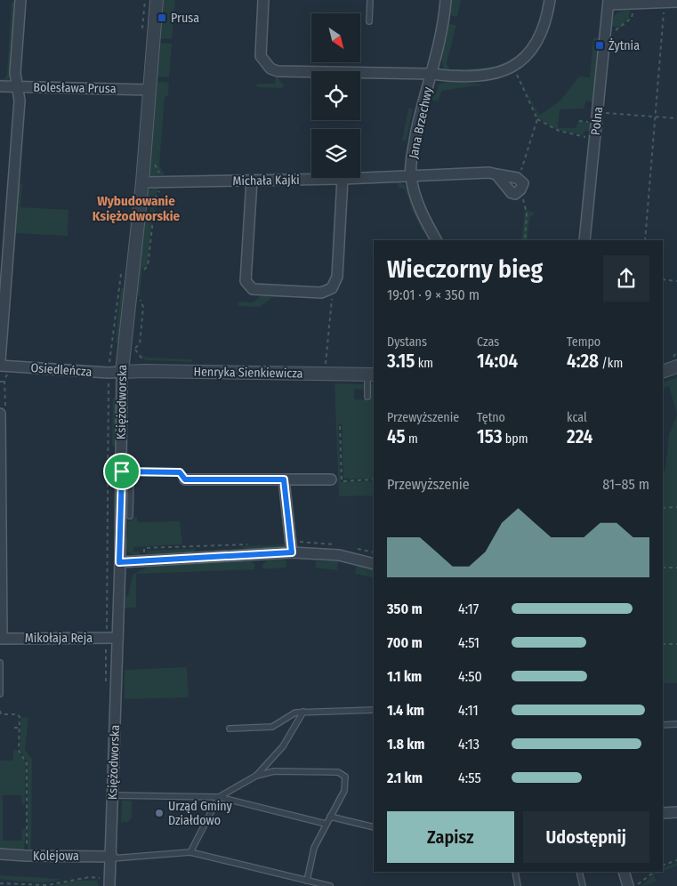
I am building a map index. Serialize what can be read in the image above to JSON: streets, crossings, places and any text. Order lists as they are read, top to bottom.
{
  "streets": {
    "street": [
      "Bolesława Prusa",
      "Polna",
      "Jana Brzechwy",
      "Michała Kajki",
      "Osiedleńcza",
      "Henryka Sienkiewicza",
      "Księżodworska",
      "Mikołaja Reja",
      "Kolejowa"
    ]
  },
  "crossings": [
    ["Bolesława Prusa", "Księżodworska"],
    ["Jana Brzechwy", "Michała Kajki"],
    ["Michała Kajki", "Księżodworska"],
    ["Osiedleńcza", "Henryka Sienkiewicza"],
    ["Osiedleńcza", "Księżodworska"],
    ["Henryka Sienkiewicza", "Księżodworska"],
    ["Księżodworska", "Mikołaja Reja"],
    ["Księżodworska", "Kolejowa"]
  ],
  "districts": ["Wybudowanie Księżodworskie"],
  "places": {
    "transit": ["Prusa", "Żytnia"],
    "other": ["Urząd Gminy Działdowo"]
  },
  "north": "bottom right",
  "page": {
    "heading": ["Wieczorny bieg", "19:01 · 9 × 350 m"],
    "stats": [
      ["Dystans", "3.15 km"],
      ["Czas", "14:04"],
      ["Tempo", "4:28 /km"],
      ["Przewyższenie", "45 m"],
      ["Tętno", "153 bpm"],
      ["kcal", "224"]
    ],
    "chart": ["Przewyższenie", "81–85 m"],
    "list": [
      {
        "name": "350 m",
        "note": "4:17"
      },
      {
        "name": "700 m",
        "note": "4:51"
      },
      {
        "name": "1.1 km",
        "note": "4:50"
      },
      {
        "name": "1.4 km",
        "note": "4:11"
      },
      {
        "name": "1.8 km",
        "note": "4:13"
      },
      {
        "name": "2.1 km",
        "note": "4:55"
      }
    ],
    "buttons": ["Zapisz", "Udostępnij"]
  }
}
